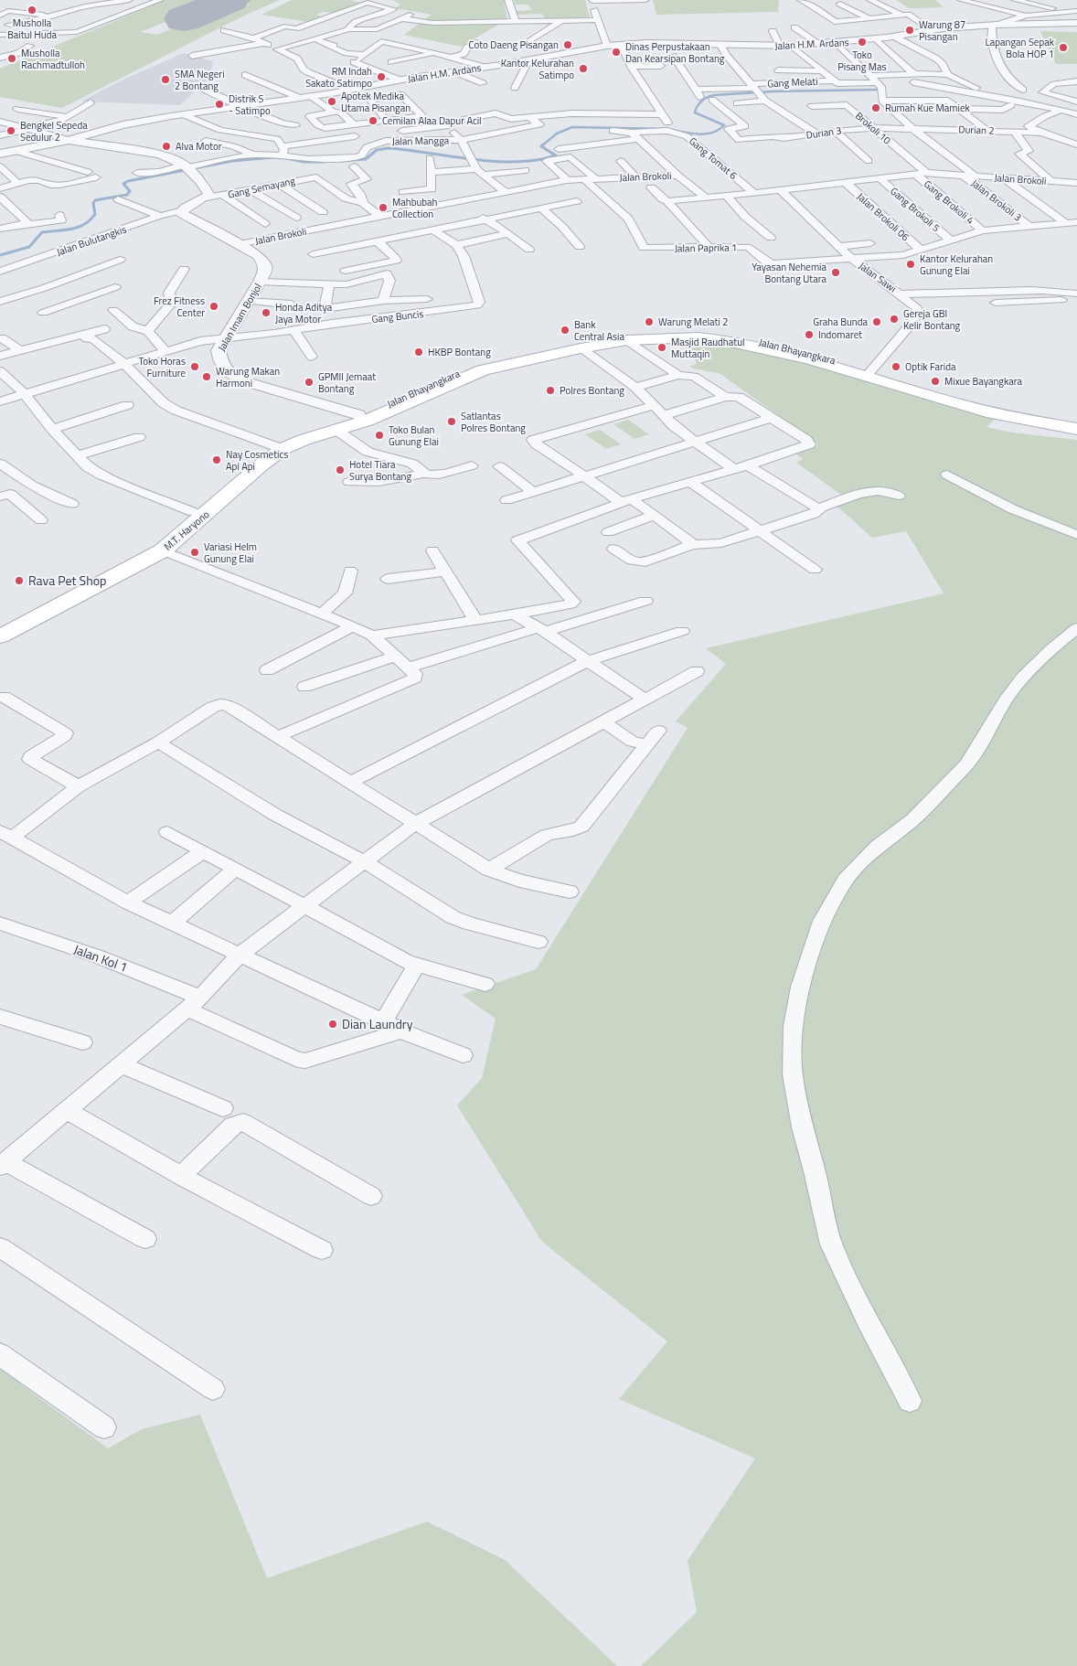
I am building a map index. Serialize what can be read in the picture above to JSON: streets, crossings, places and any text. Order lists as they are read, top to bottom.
{
  "streets": {
    "main road": ["Jalan Bhayangkara", "M.T. Haryono"],
    "street": [
      "Jalan H.M. Ardans",
      "Gang Melati",
      "Brokoli 10",
      "Durian 2",
      "Durian 3",
      "Jalan Mangga",
      "Gang Tomat 6",
      "Jalan Brokoli",
      "Gang Semayang",
      "Jalan Brokoli 3",
      "Gang Brokoli 4",
      "Gang Brokoli 5",
      "Jalan Brokoli 06",
      "Jalan Bulutangkis",
      "Jalan Paprika 1",
      "Jalan Sawi",
      "Gang Buncis",
      "Jalan Imam Bonjol",
      "Jalan Kol 1"
    ]
  },
  "crossings": [
    ["Brokoli 10", "Durian 3"],
    ["Brokoli 10", "Jalan Brokoli"],
    ["Durian 2", "Durian 3"],
    ["Gang Tomat 6", "Jalan Brokoli"],
    ["Jalan Brokoli", "Jalan Brokoli 3"],
    ["Jalan Brokoli", "Gang Brokoli 4"],
    ["Jalan Brokoli", "Gang Brokoli 5"],
    ["Jalan Brokoli", "Jalan Brokoli 06"],
    ["Jalan Brokoli", "Jalan Paprika 1"],
    ["Jalan Brokoli", "Jalan Sawi"],
    ["Jalan Brokoli", "Jalan Imam Bonjol"],
    ["Jalan Brokoli 3", "Jalan Paprika 1"],
    ["Gang Brokoli 4", "Jalan Paprika 1"],
    ["Gang Brokoli 5", "Jalan Paprika 1"],
    ["Jalan Brokoli 06", "Jalan Paprika 1"],
    ["Jalan Paprika 1", "Jalan Sawi"],
    ["Gang Buncis", "Jalan Imam Bonjol"],
    ["Jalan Imam Bonjol", "Jalan Bhayangkara"],
    ["Jalan Imam Bonjol", "M.T. Haryono"],
    ["Jalan Bhayangkara", "M.T. Haryono"]
  ],
  "places": [
    "Musholla Baitul Huda",
    "Warung 87 Pisangan",
    "Toko Pisang Mas",
    "Coto Daeng Pisangan",
    "Lapangan Sepak Bola HOP 1",
    "Dinas Perpustakaan Dan Kearsipan Bontang",
    "Musholla Rachmadtulloh",
    "Kantor Kelurahan Satimpo",
    "RM Indah Sakato Satimpo",
    "SMA Negeri 2 Bontang",
    "Apotek Medika Utama Pisangan",
    "Distrik S - Satimpo",
    "Rumah Kue Mamiek",
    "Cemilan Alaa Dapur Acil",
    "Bengkel Sepeda Sedulur 2",
    "Alva Motor",
    "Mahbubah Collection",
    "Kantor Kelurahan Gunung Elai",
    "Yayasan Nehemia Bontang Utara",
    "Frez Fitness Center",
    "Honda Aditya Jaya Motor",
    "Gereja GBI Kelir Bontang",
    "Warung Melati 2",
    "Graha Bunda",
    "Bank Central Asia",
    "Indomaret",
    "Masjid Raudhatul Muttaqin",
    "HKBP Bontang",
    "Toko Horas Furniture",
    "Optik Farida",
    "Warung Makan Harmoni",
    "Mixue Bayangkara",
    "GPMII Jemaat Bontang",
    "Polres Bontang",
    "Satlantas Polres Bontang",
    "Toko Bulan Gunung Elai",
    "Nay Cosmetics Api Api",
    "Hotel Tiara Surya Bontang",
    "Variasi Helm Gunung Elai",
    "Rava Pet Shop",
    "Dian Laundry"
  ]
}
